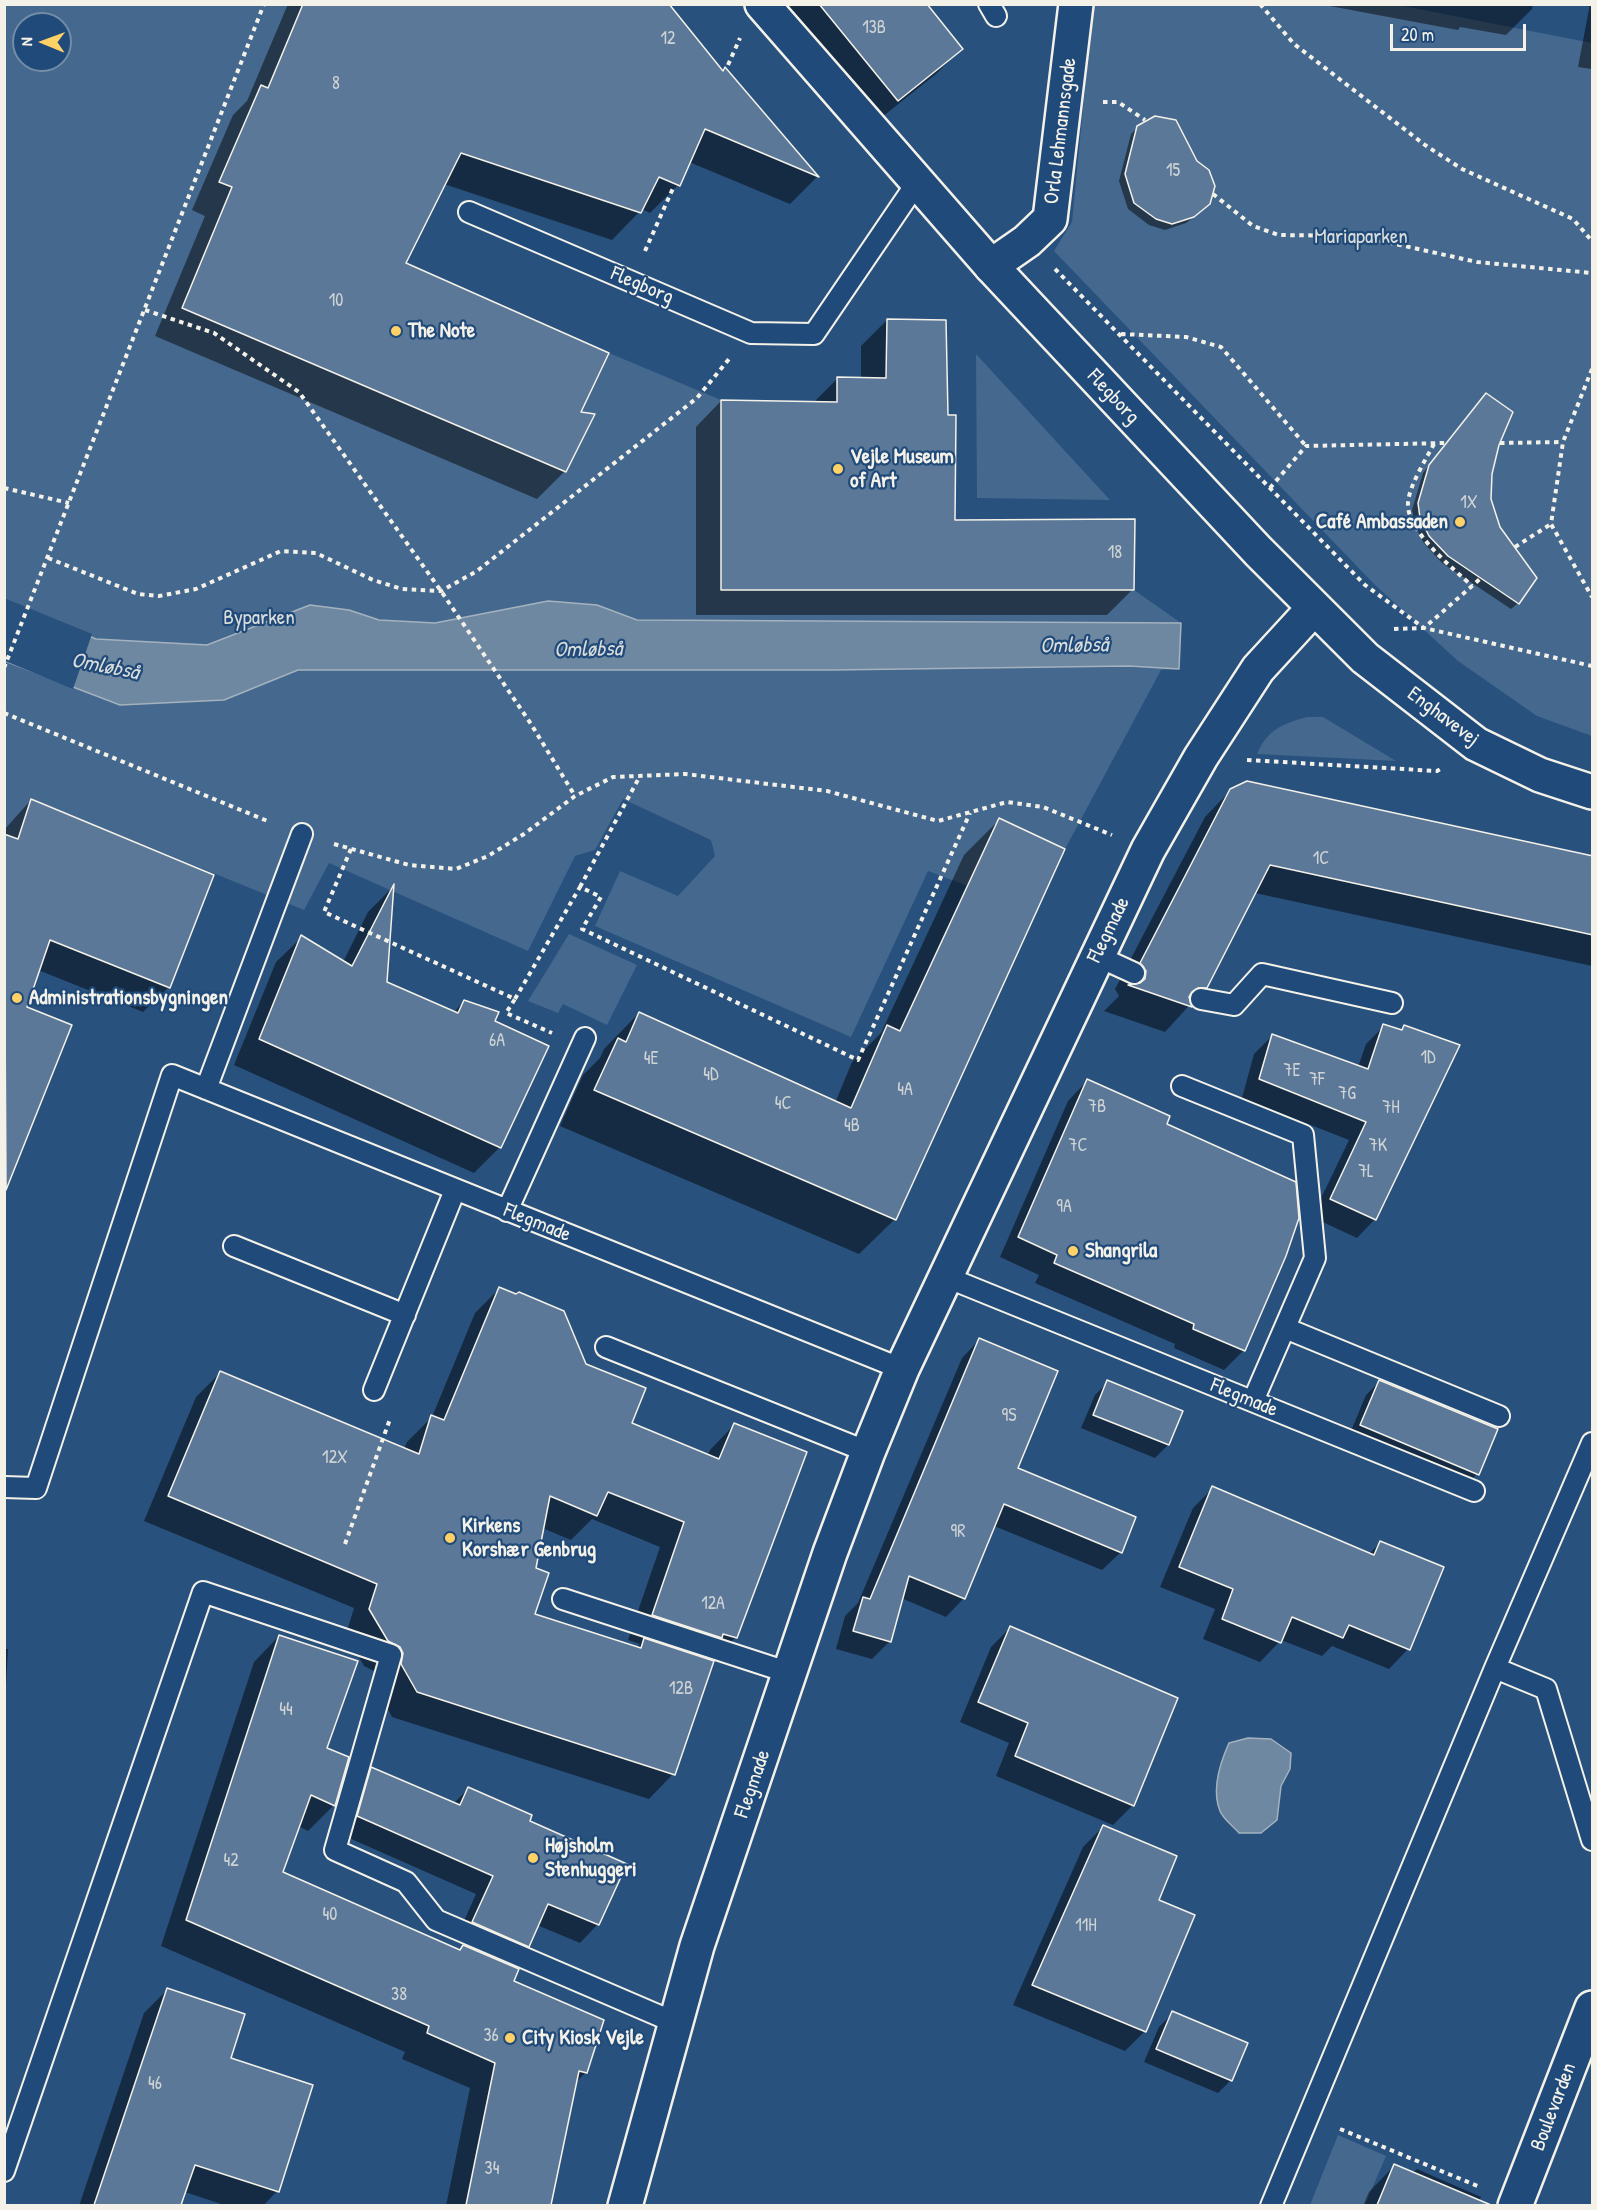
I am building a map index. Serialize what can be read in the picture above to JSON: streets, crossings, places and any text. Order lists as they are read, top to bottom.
{
  "streets": {
    "street": [
      "Orla Lehmannsgade",
      "Flegborg",
      "Enghavevej",
      "Flegmade",
      "Boulevarden"
    ]
  },
  "crossings": [
    ["Orla Lehmannsgade", "Flegborg"],
    ["Flegborg", "Enghavevej"],
    ["Flegborg", "Flegmade"],
    ["Enghavevej", "Flegmade"]
  ],
  "water": ["Omløbså"],
  "parks": ["Mariaparken", "Byparken"],
  "places": [
    "The Note",
    "Vejle Museum of Art",
    "Café Ambassaden",
    "Administrationsbygningen",
    "Shangrila",
    "Kirkens Korshær Genbrug",
    "Højsholm Stenhuggeri",
    "City Kiosk Vejle"
  ],
  "house_numbers": [
    "13B",
    "12",
    "8",
    "15",
    "10",
    "1X",
    "18",
    "1C",
    "6A",
    "1D",
    "4E",
    "7E",
    "4D",
    "7F",
    "4A",
    "7G",
    "4C",
    "7B",
    "7H",
    "4B",
    "7C",
    "7K",
    "7L",
    "9A",
    "9S",
    "12X",
    "9R",
    "12A",
    "12B",
    "44",
    "42",
    "40",
    "11H",
    "38",
    "36",
    "46",
    "34"
  ],
  "scale_bar": "20 m",
  "north": "left"
}
